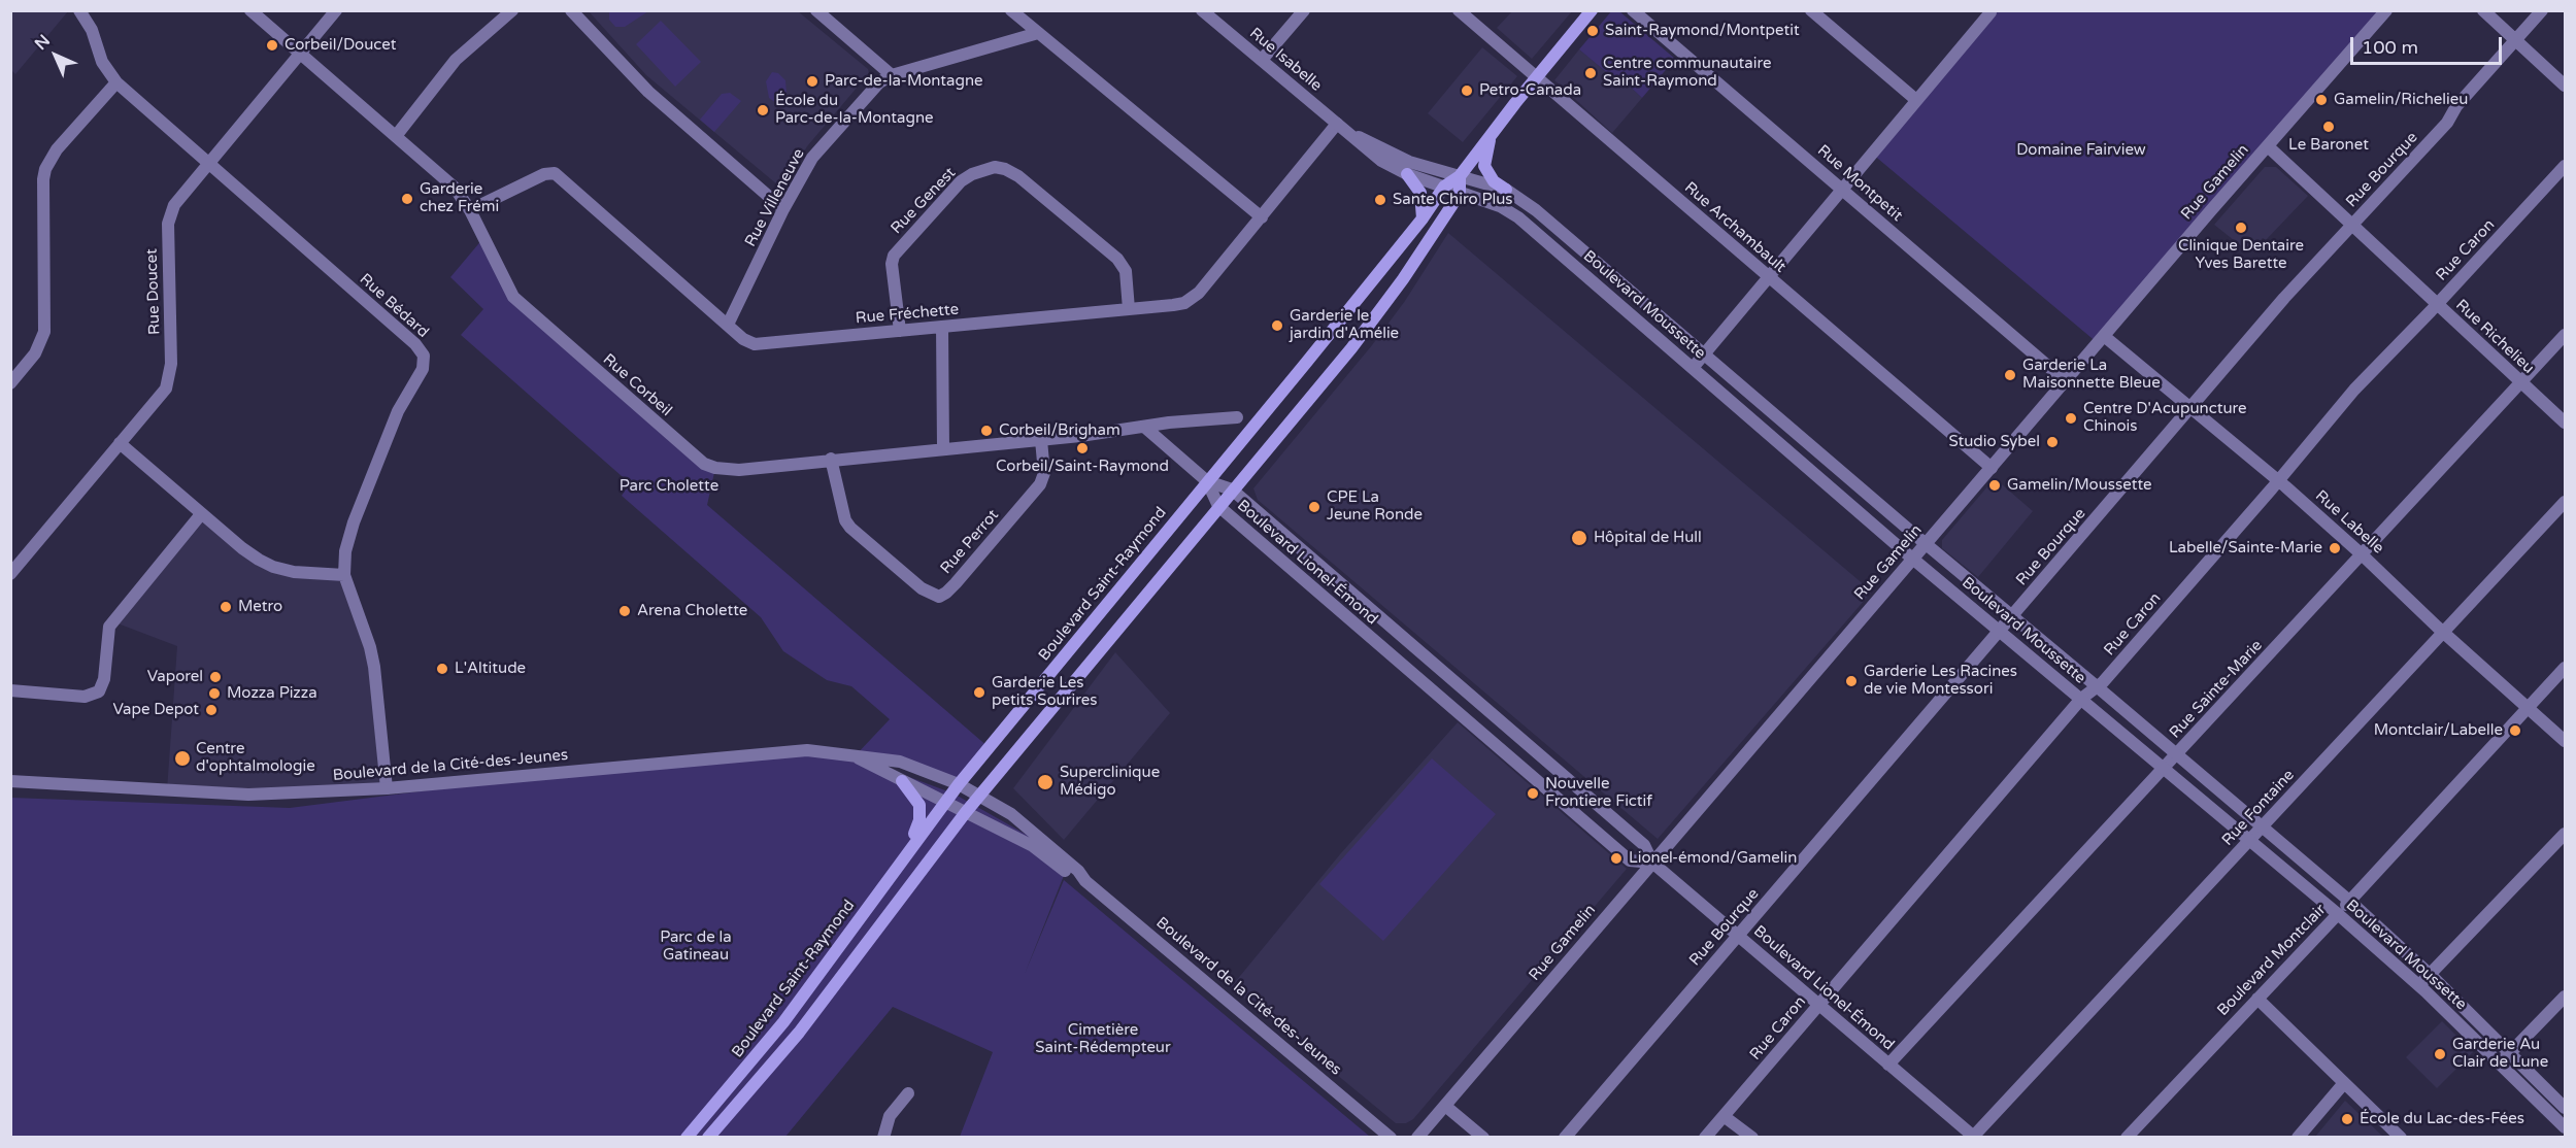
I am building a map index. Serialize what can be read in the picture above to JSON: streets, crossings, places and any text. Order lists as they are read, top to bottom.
{
  "streets": {
    "main road": ["Boulevard Saint-Raymond"],
    "street": [
      "Rue Isabelle",
      "Rue Bourque",
      "Rue Gamelin",
      "Rue Montpetit",
      "Rue Villeneuve",
      "Rue Genest",
      "Rue Archambault",
      "Rue Caron",
      "Rue Doucet",
      "Boulevard Moussette",
      "Rue Bédard",
      "Rue Fréchette",
      "Rue Richelieu",
      "Rue Corbeil",
      "Rue Labelle",
      "Rue Perrot",
      "Boulevard Lionel-Émond",
      "Rue Sainte-Marie",
      "Boulevard de la Cité-des-Jeunes",
      "Rue Fontaine",
      "Boulevard Montclair"
    ]
  },
  "crossings": [
    ["Rue Isabelle", "Boulevard Moussette"],
    ["Rue Isabelle", "Rue Fréchette"],
    ["Rue Isabelle", "Boulevard Saint-Raymond"],
    ["Rue Bourque", "Boulevard Moussette"],
    ["Rue Bourque", "Rue Richelieu"],
    ["Rue Bourque", "Rue Labelle"],
    ["Rue Bourque", "Boulevard Lionel-Émond"],
    ["Rue Gamelin", "Rue Montpetit"],
    ["Rue Gamelin", "Rue Archambault"],
    ["Rue Gamelin", "Boulevard Moussette"],
    ["Rue Gamelin", "Rue Richelieu"],
    ["Rue Gamelin", "Rue Labelle"],
    ["Rue Gamelin", "Boulevard Lionel-Émond"],
    ["Rue Villeneuve", "Rue Fréchette"],
    ["Rue Genest", "Rue Fréchette"],
    ["Rue Archambault", "Boulevard Saint-Raymond"],
    ["Rue Caron", "Boulevard Moussette"],
    ["Rue Caron", "Rue Richelieu"],
    ["Rue Caron", "Rue Labelle"],
    ["Rue Caron", "Boulevard Lionel-Émond"],
    ["Rue Doucet", "Rue Bédard"],
    ["Rue Doucet", "Rue Corbeil"],
    ["Boulevard Moussette", "Boulevard Saint-Raymond"],
    ["Boulevard Moussette", "Rue Sainte-Marie"],
    ["Boulevard Moussette", "Rue Fontaine"],
    ["Boulevard Moussette", "Boulevard Montclair"],
    ["Rue Bédard", "Boulevard de la Cité-des-Jeunes"],
    ["Rue Fréchette", "Rue Corbeil"],
    ["Rue Richelieu", "Rue Sainte-Marie"],
    ["Rue Corbeil", "Rue Perrot"],
    ["Rue Labelle", "Rue Sainte-Marie"],
    ["Rue Labelle", "Rue Fontaine"],
    ["Rue Labelle", "Boulevard Montclair"],
    ["Boulevard Lionel-Émond", "Boulevard Saint-Raymond"],
    ["Boulevard Lionel-Émond", "Rue Sainte-Marie"],
    ["Boulevard Lionel-Émond", "Rue Fontaine"],
    ["Boulevard Saint-Raymond", "Boulevard de la Cité-des-Jeunes"]
  ],
  "parks": [
    "Domaine Fairview",
    "Parc Cholette",
    "Parc de la Gatineau",
    "Cimetière Saint-Rédempteur"
  ],
  "places": [
    "Saint-Raymond/Montpetit",
    "Corbeil/Doucet",
    "Centre communautaire Saint-Raymond",
    "Parc-de-la-Montagne",
    "Petro-Canada",
    "Gamelin/Richelieu",
    "École du Parc-de-la-Montagne",
    "Le Baronet",
    "Garderie chez Frémi",
    "Sante Chiro Plus",
    "Clinique Dentaire Yves Barette",
    "Garderie le jardin d'Amélie",
    "Garderie La Maisonnette Bleue",
    "Centre D'Acupuncture Chinois",
    "Corbeil/Brigham",
    "Studio Sybel",
    "Corbeil/Saint-Raymond",
    "Gamelin/Moussette",
    "CPE La Jeune Ronde",
    "Hôpital de Hull",
    "Labelle/Sainte-Marie",
    "Metro",
    "Arena Cholette",
    "L'Altitude",
    "Vaporel",
    "Garderie Les Racines de vie Montessori",
    "Garderie Les petits Sourires",
    "Mozza Pizza",
    "Vape Depot",
    "Montclair/Labelle",
    "Centre d'ophtalmologie",
    "Superclinique Médigo",
    "Nouvelle Frontiere Fictif",
    "Lionel-émond/Gamelin",
    "Garderie Au Clair de Lune",
    "École du Lac-des-Fées"
  ],
  "scale_bar": "100 m",
  "north": "top left"
}
